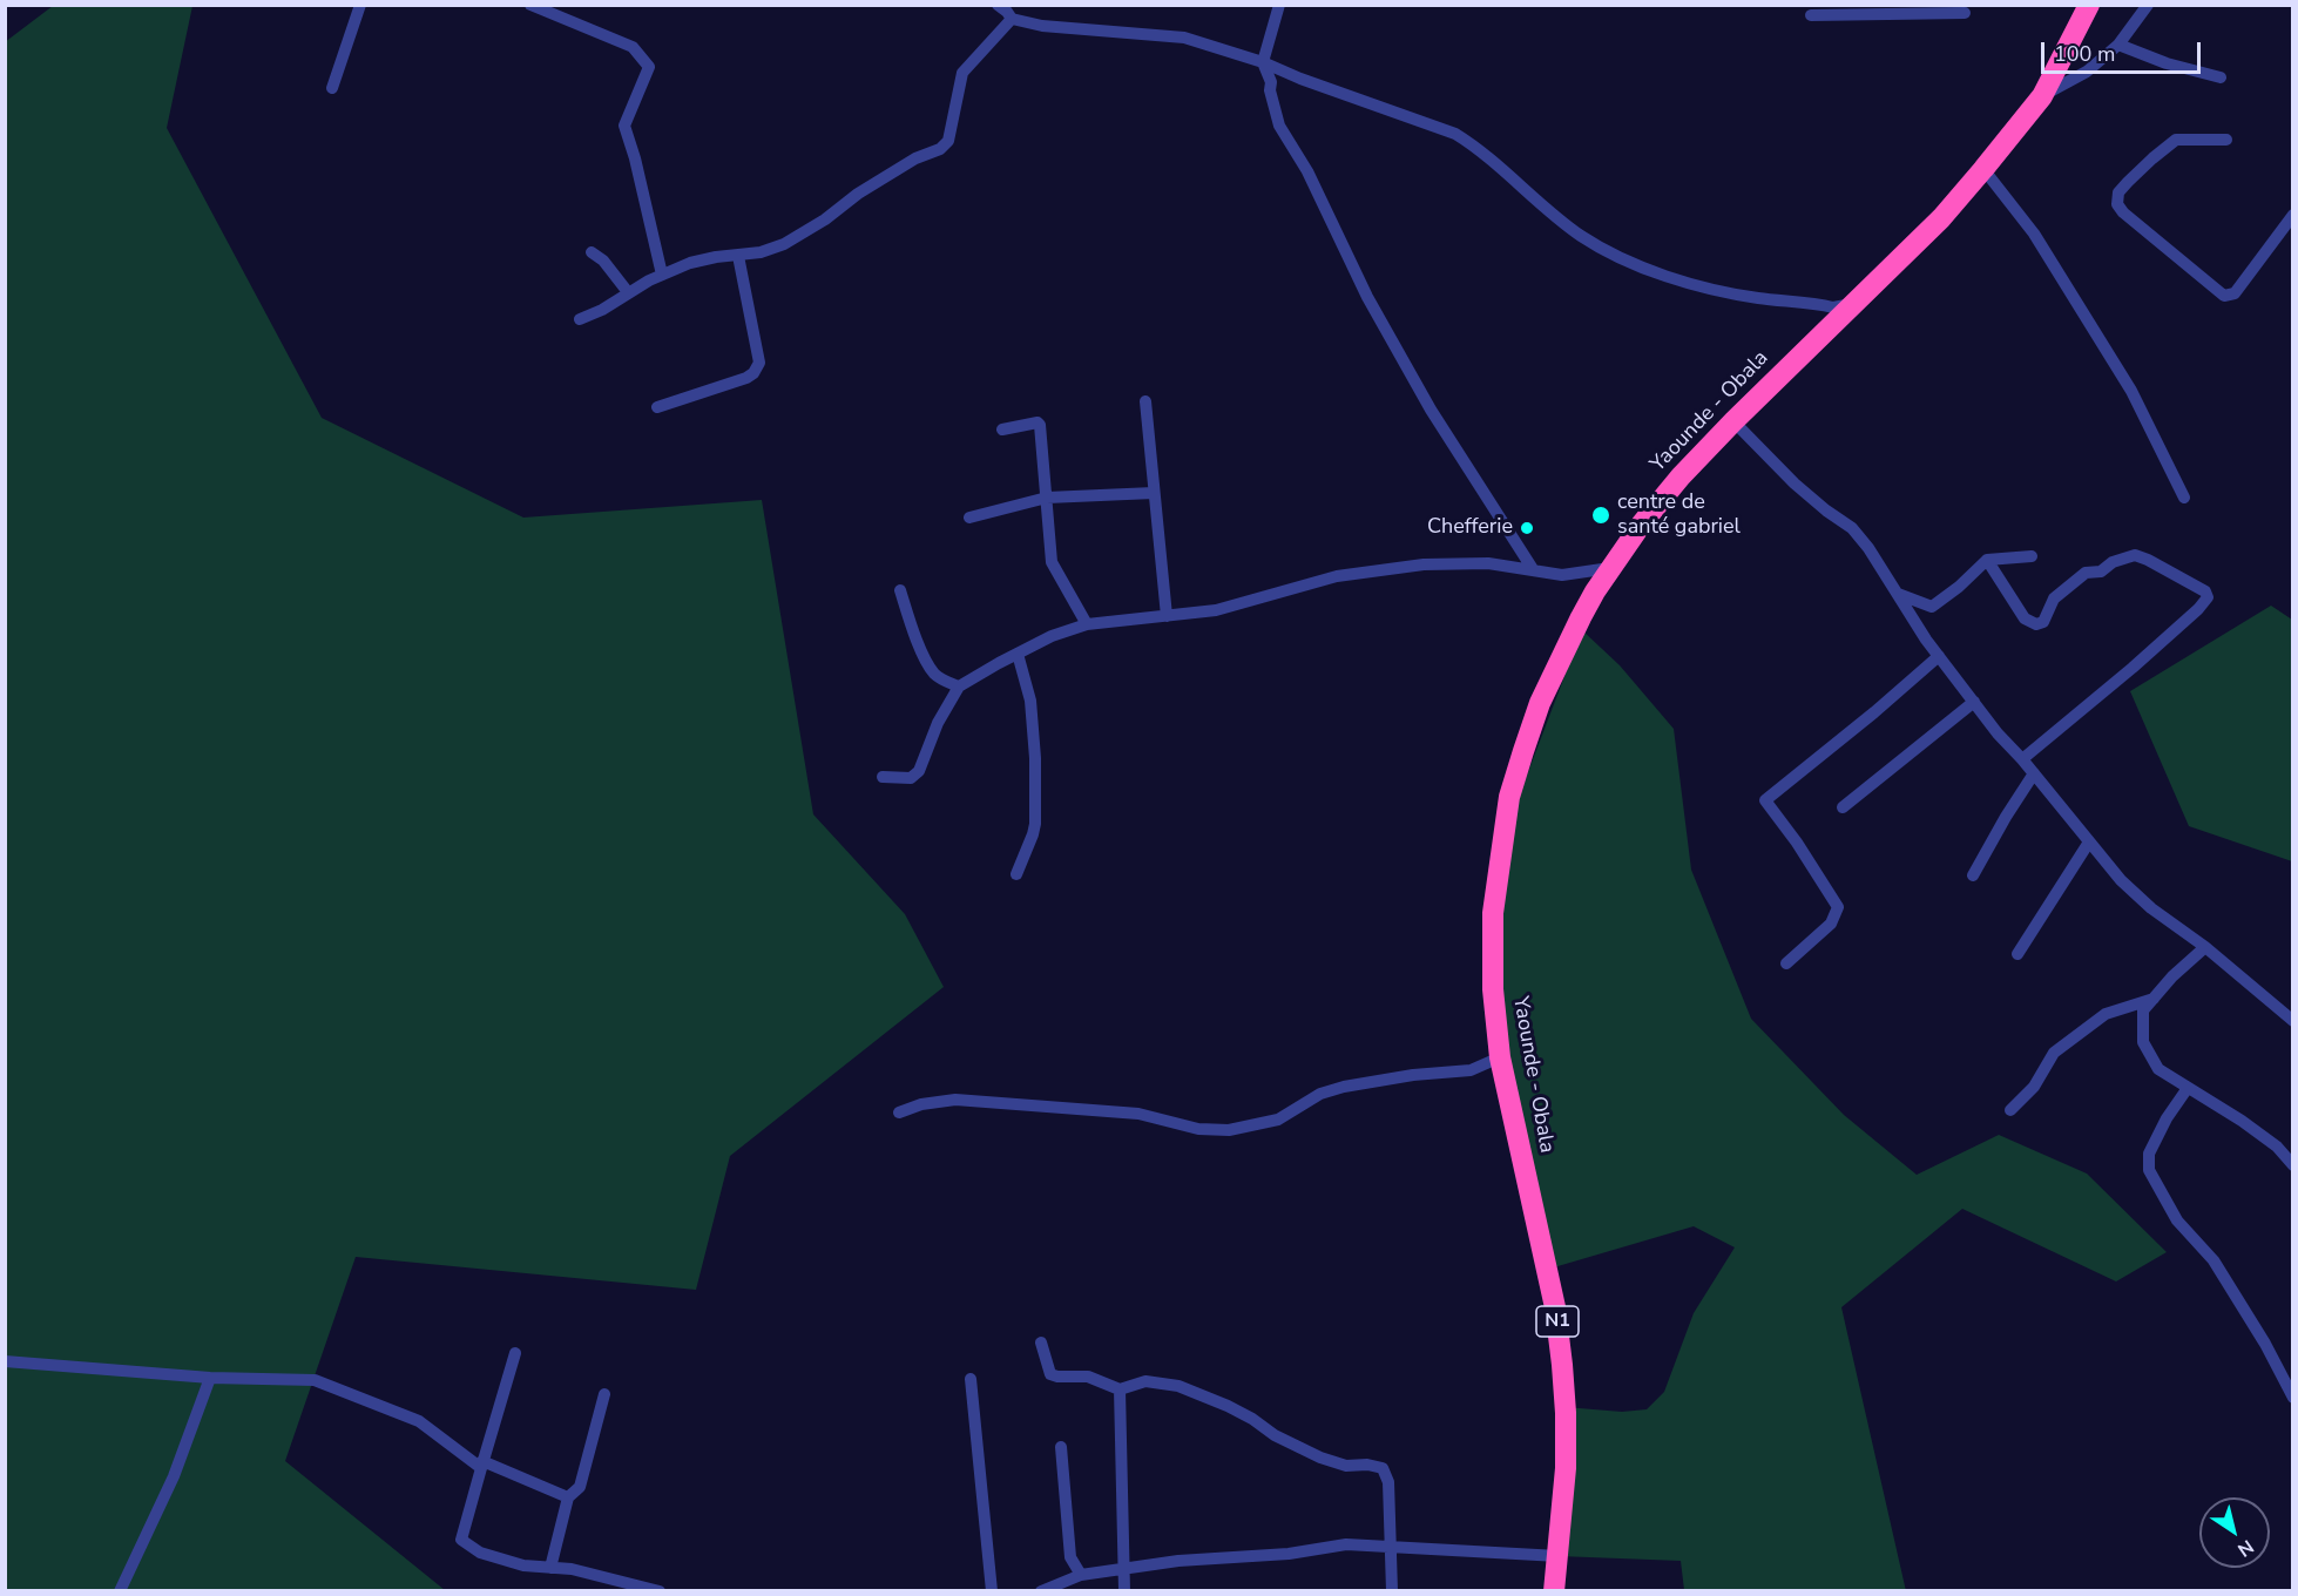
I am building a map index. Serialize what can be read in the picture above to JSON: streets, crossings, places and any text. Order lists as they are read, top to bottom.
{
  "streets": {
    "highway": ["Yaounde - Obala", "N1"]
  },
  "places": ["centre de santé gabriel", "Chefferie"],
  "scale_bar": "100 m",
  "north": "bottom right"
}
